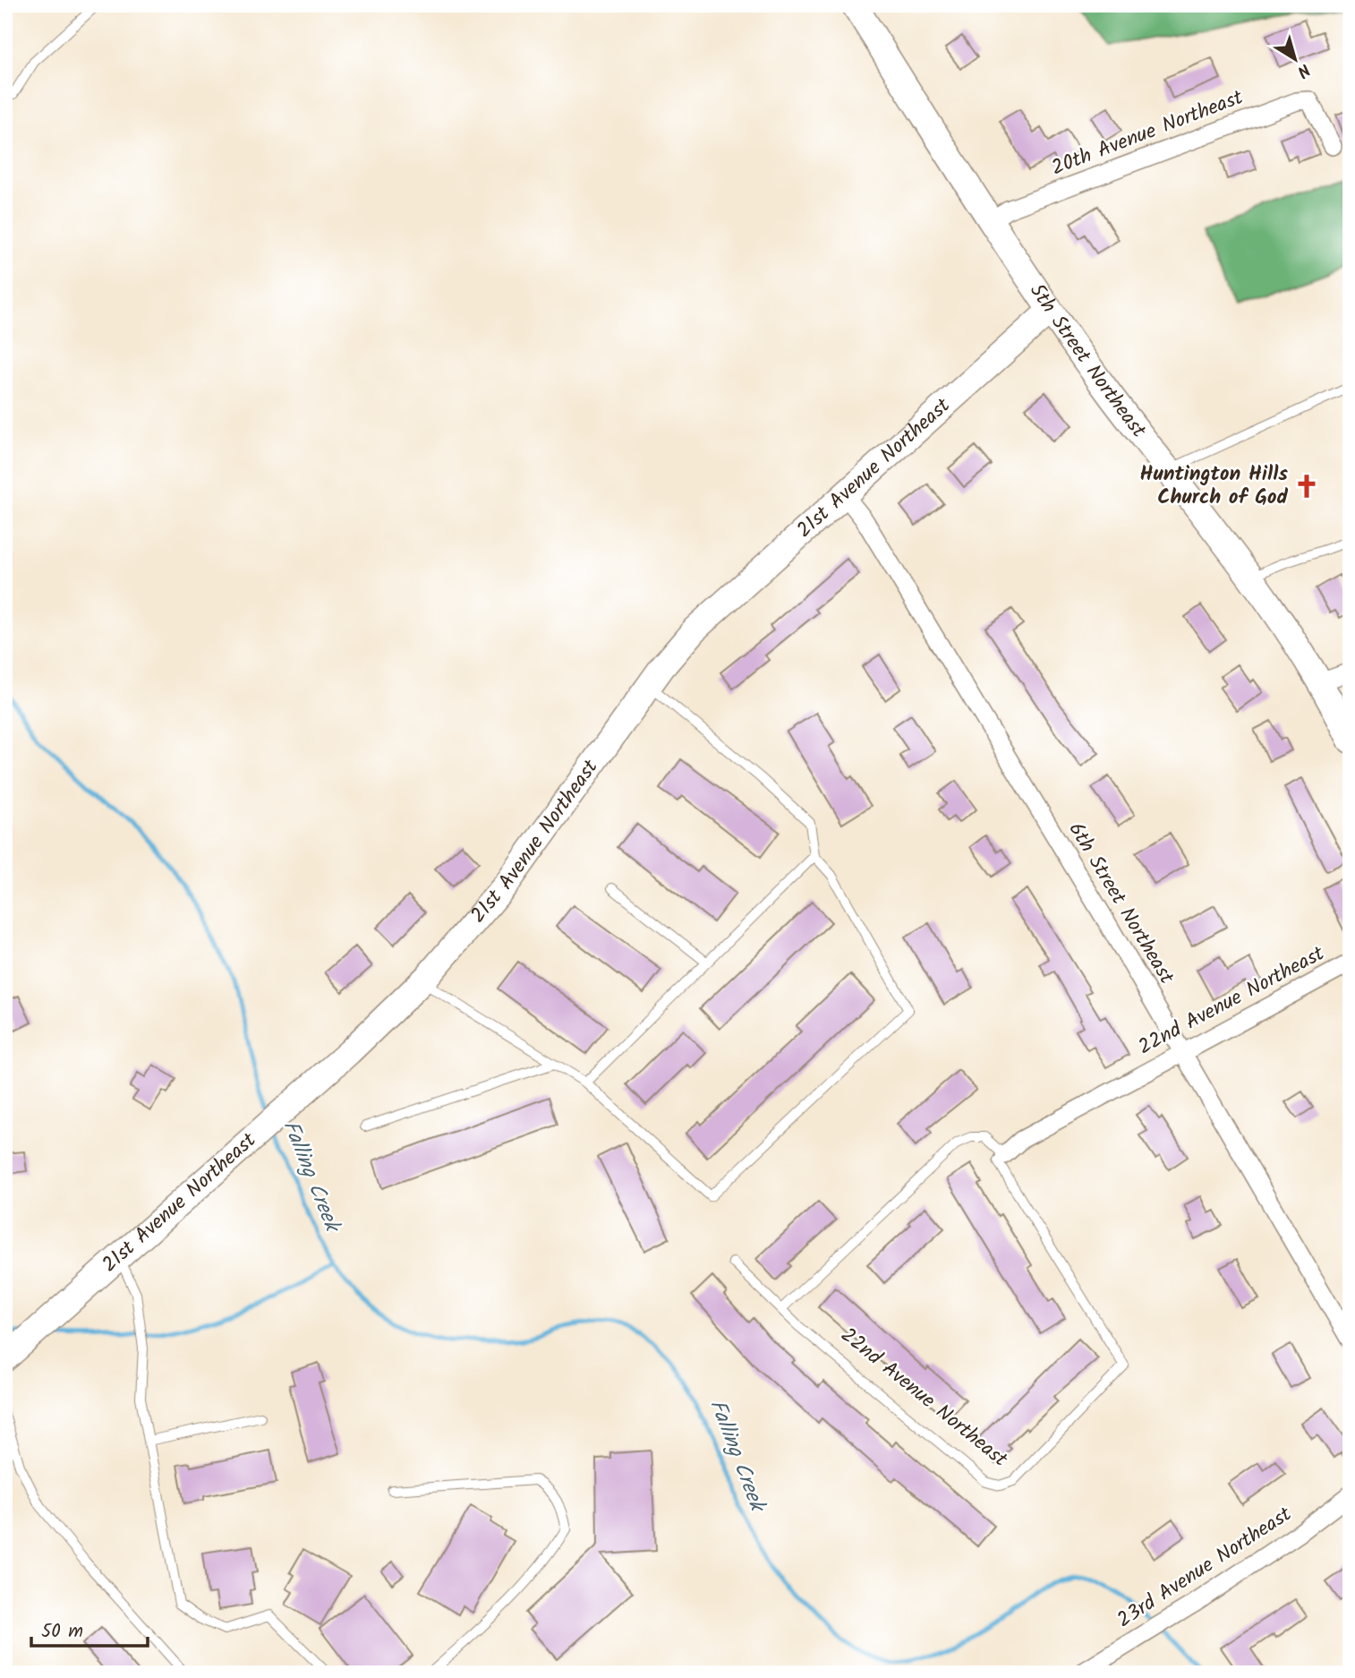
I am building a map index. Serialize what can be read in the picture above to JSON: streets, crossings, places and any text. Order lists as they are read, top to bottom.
{
  "streets": {
    "street": [
      "20th Avenue Northeast",
      "5th Street Northeast",
      "21st Avenue Northeast",
      "6th Street Northeast",
      "22nd Avenue Northeast",
      "23rd Avenue Northeast"
    ]
  },
  "crossings": [
    ["20th Avenue Northeast", "5th Street Northeast"],
    ["5th Street Northeast", "21st Avenue Northeast"],
    ["21st Avenue Northeast", "6th Street Northeast"],
    ["6th Street Northeast", "22nd Avenue Northeast"]
  ],
  "water": ["Falling Creek"],
  "places": {
    "church": ["Huntington Hills Church of God"]
  },
  "scale_bar": "50 m",
  "north": "bottom right"
}
